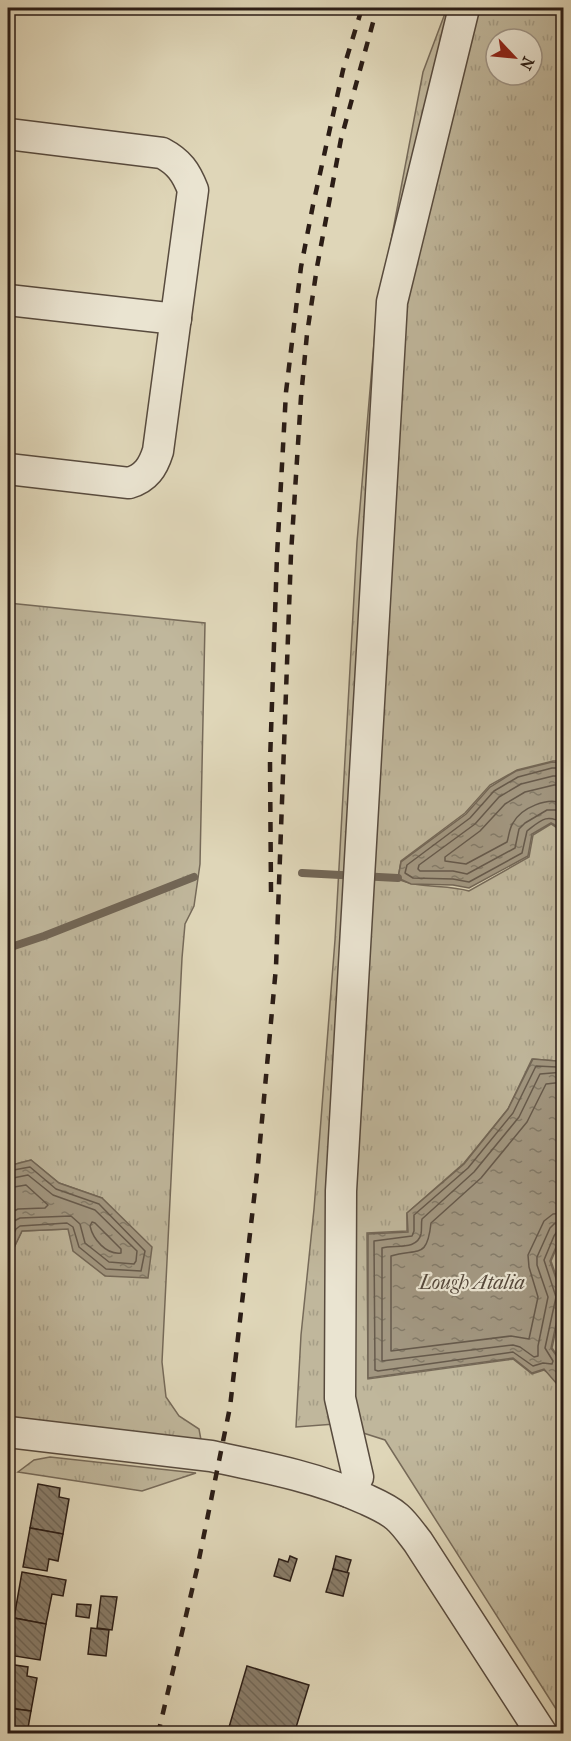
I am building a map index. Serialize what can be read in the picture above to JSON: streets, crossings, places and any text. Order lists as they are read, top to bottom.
{
  "water": ["Lough Atalia"],
  "north": "bottom right"
}
